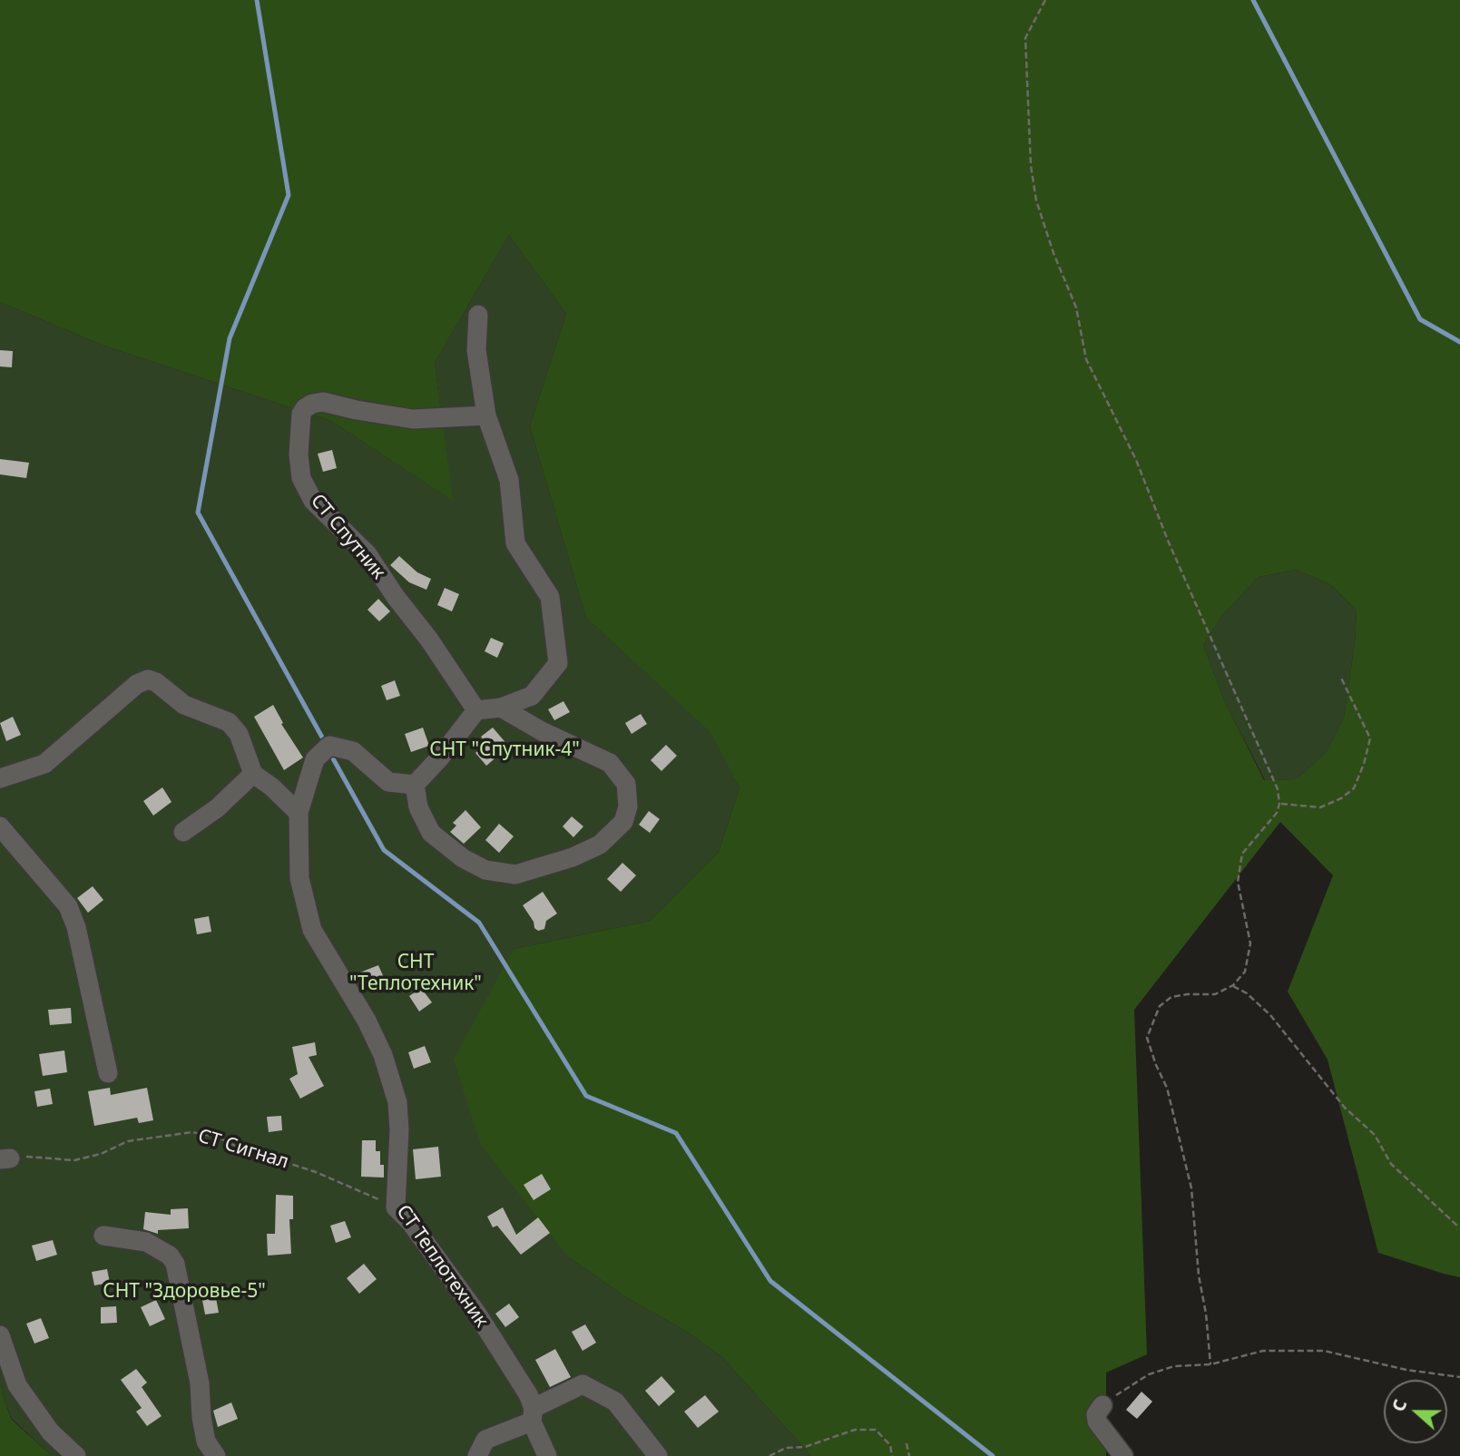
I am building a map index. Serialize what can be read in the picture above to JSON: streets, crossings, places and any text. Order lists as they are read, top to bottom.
{
  "streets": {
    "street": ["СТ Спутник", "СТ Теплотехник"],
    "path": ["СТ Сигнал"]
  },
  "crossings": [
    ["СТ Спутник", "СТ Теплотехник"],
    ["СТ Сигнал", "СТ Теплотехник"]
  ],
  "parks": ["СНТ \"Спутник-4\"", "СНТ \"Теплотехник\"", "СНТ \"Здоровье-5\""],
  "north": "left"
}
